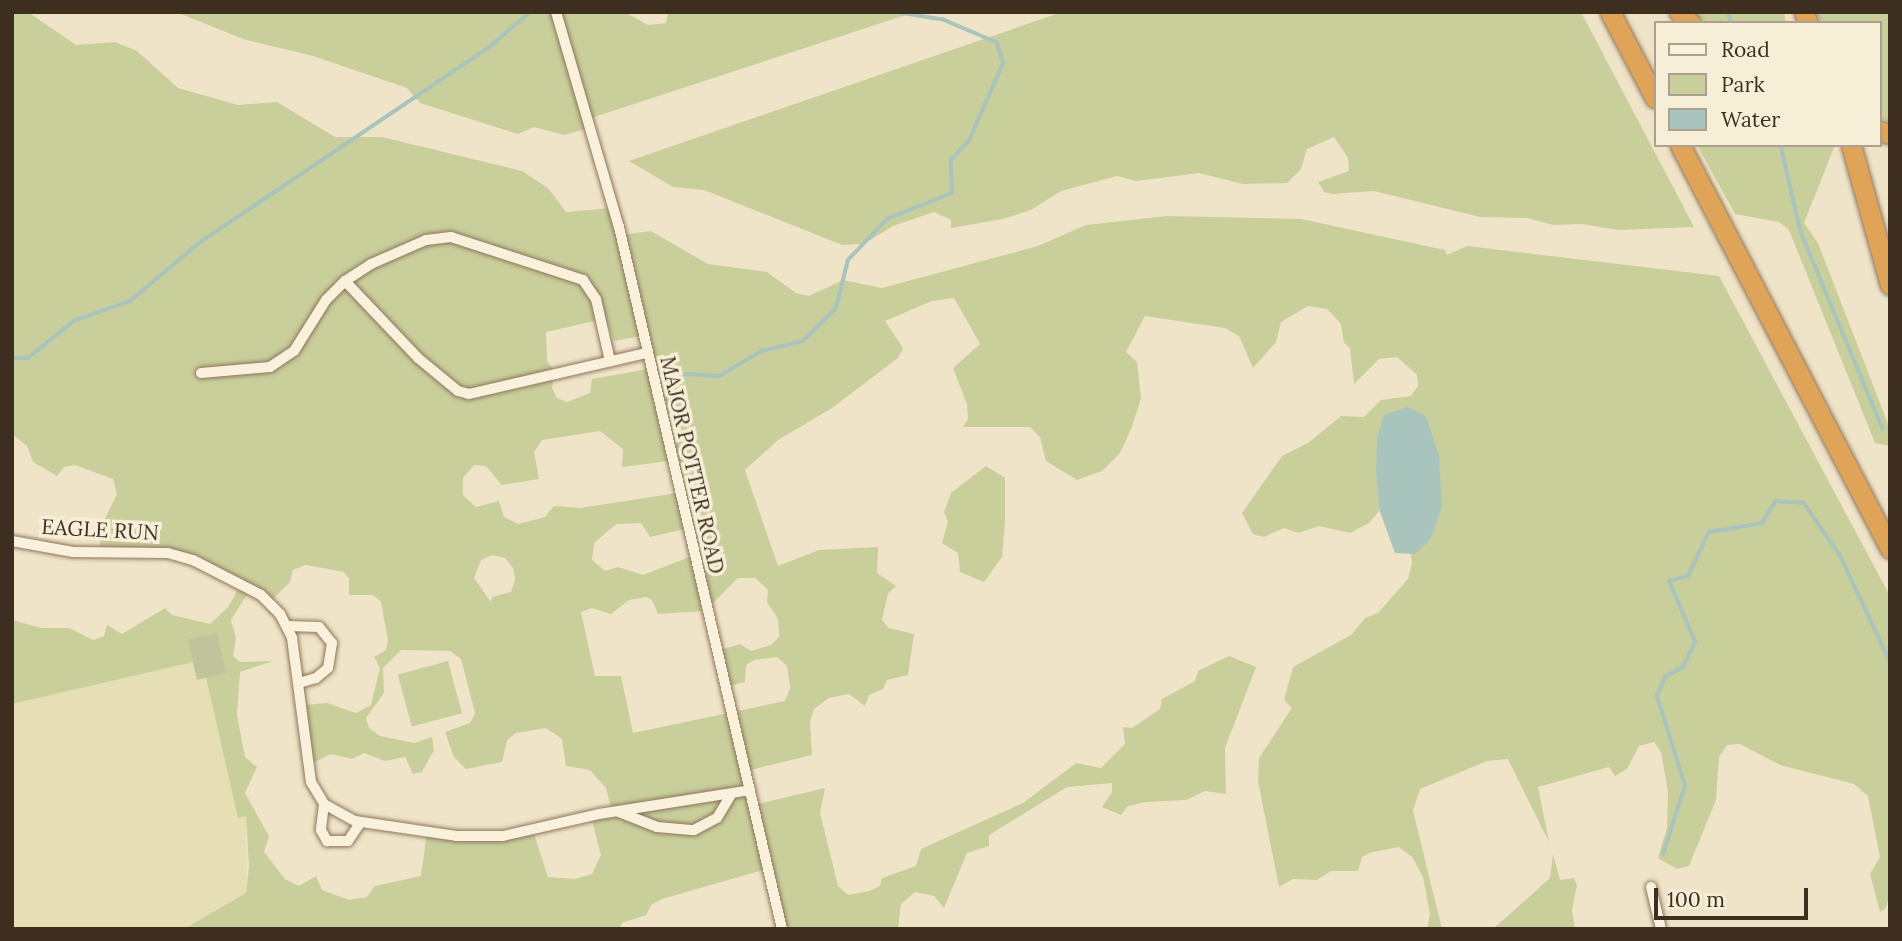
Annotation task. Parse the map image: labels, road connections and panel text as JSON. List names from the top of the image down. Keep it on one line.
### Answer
{"streets":{"street":["MAJOR POTTER ROAD","EAGLE RUN"]},"legend":["Road","Park","Water"],"scale_bar":"100 m"}
